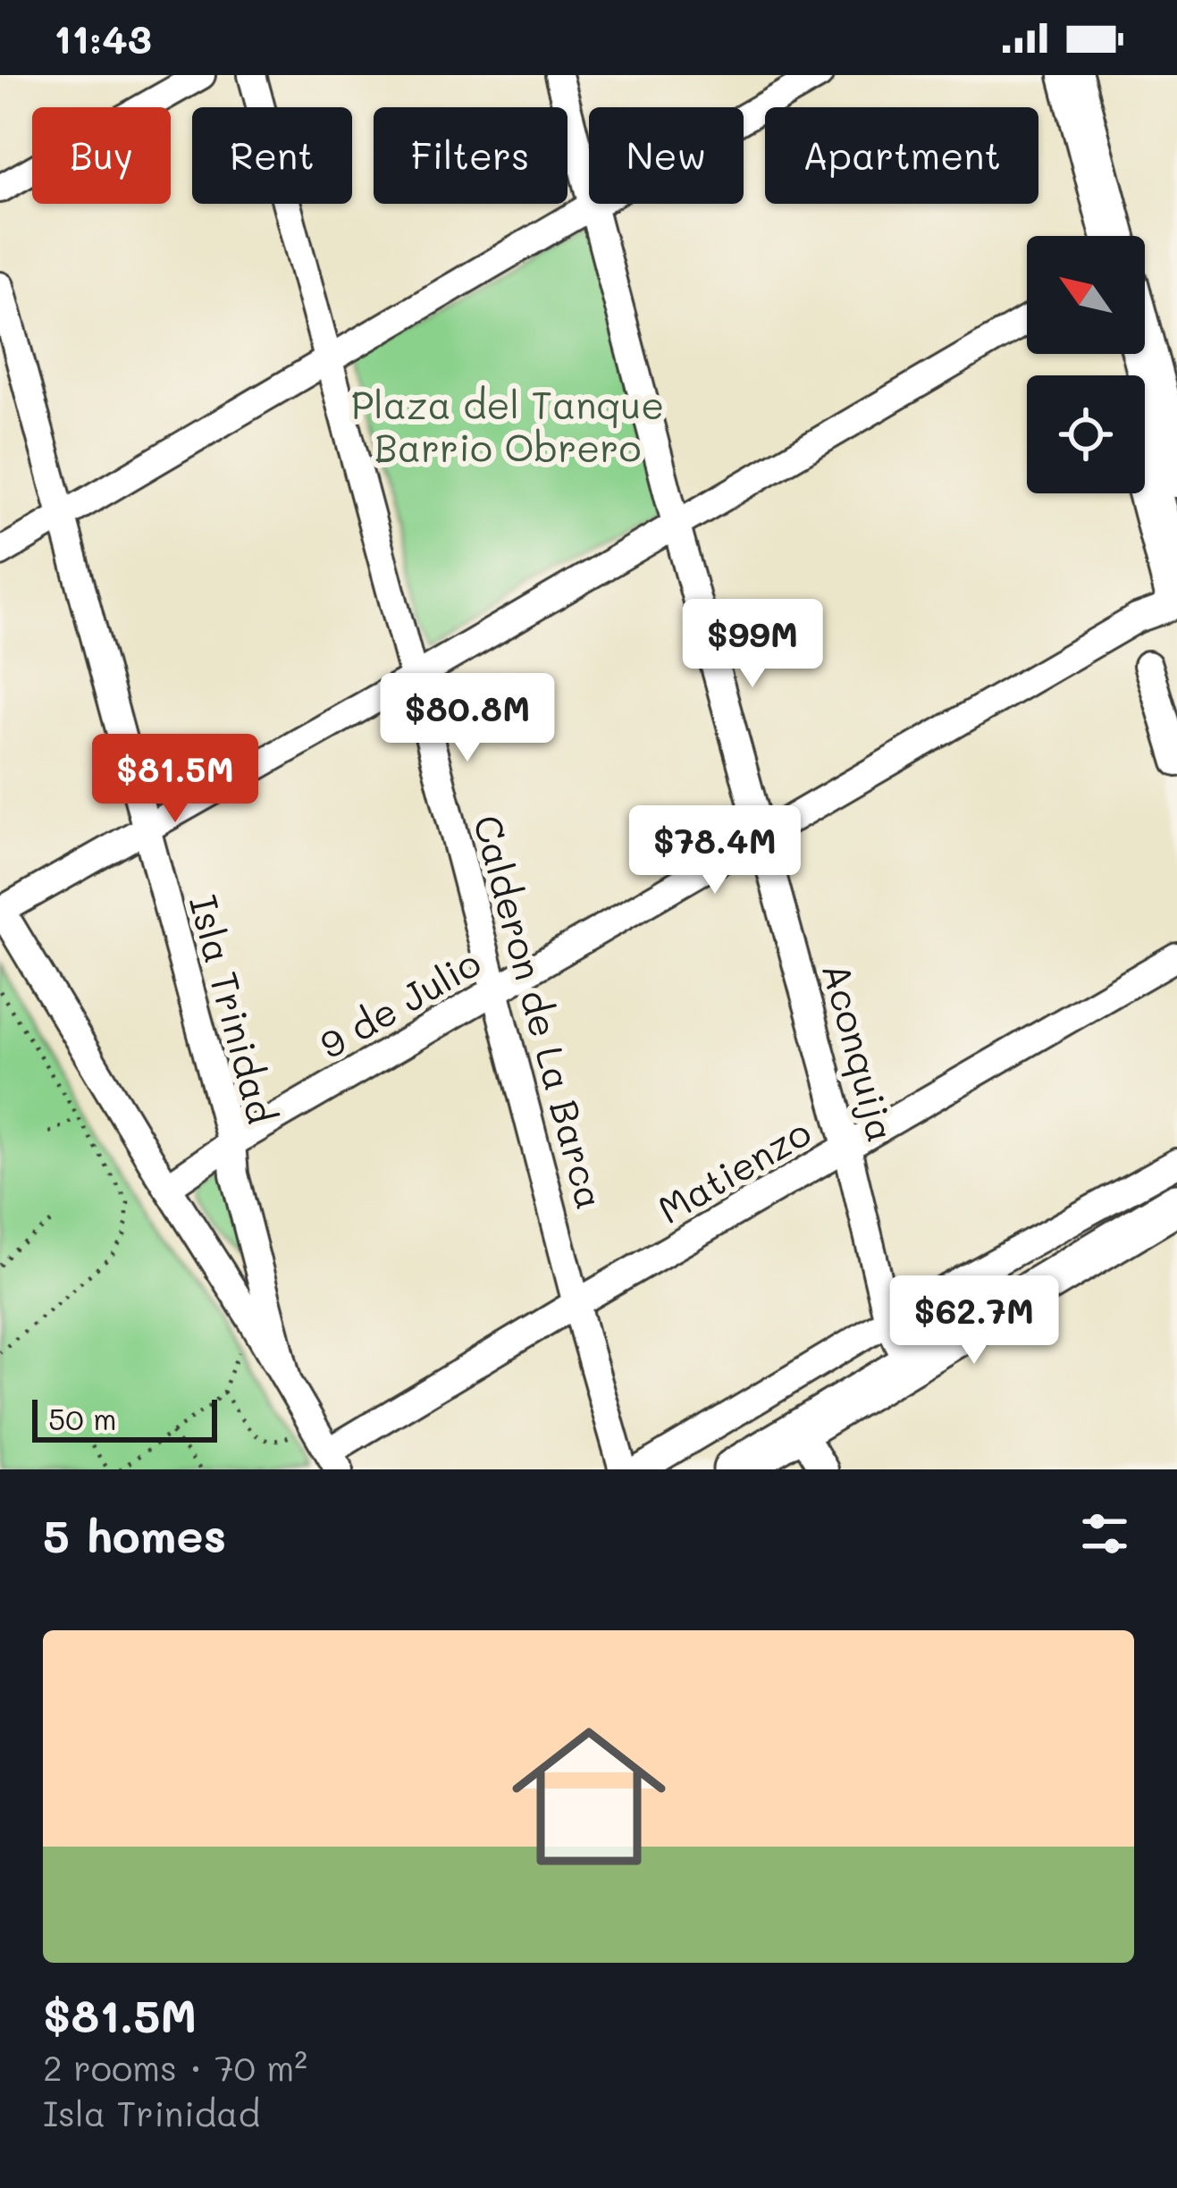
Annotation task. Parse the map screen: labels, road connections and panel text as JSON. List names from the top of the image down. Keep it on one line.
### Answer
{"streets":{"street":["9 de Julio","Isla Trinidad","Calderon de La Barca","Aconquija","Matienzo"]},"crossings":[["9 de Julio","Isla Trinidad"],["9 de Julio","Calderon de La Barca"],["9 de Julio","Aconquija"],["Calderon de La Barca","Matienzo"],["Aconquija","Matienzo"]],"parks":["Plaza del Tanque Barrio Obrero"],"scale_bar":"50 m","north":"top left","page":{"status":"11:43","chip":["Buy","Rent","Filters","New","Apartment"],"price":["$99M","$80.8M","$81.5M","$78.4M","$62.7M"],"scale":"50 m","heading":"5 homes","list":[{"name":"$81.5M","note":"2 rooms · 70 m² · Isla Trinidad"}]}}
